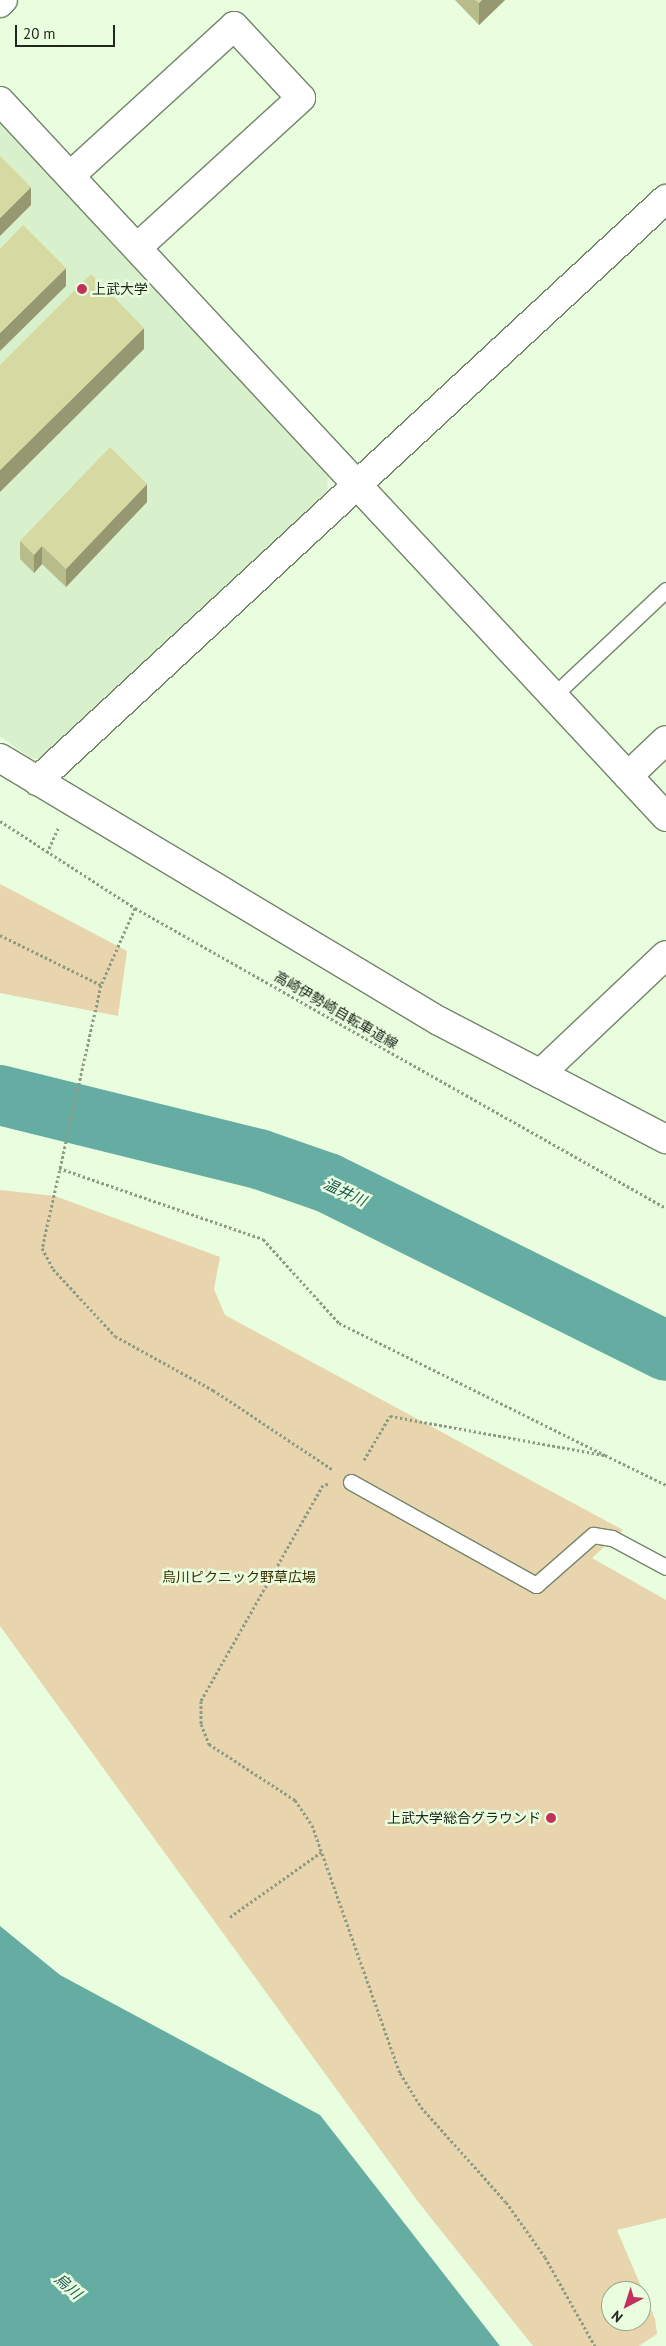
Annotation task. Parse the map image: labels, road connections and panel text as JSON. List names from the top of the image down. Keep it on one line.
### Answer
{"streets":{"path":["高崎伊勢崎自転車道線"]},"water":["温井川","烏川"],"parks":["烏川ピクニック野草広場"],"places":["上武大学","上武大学総合グラウンド"],"scale_bar":"20 m","north":"bottom left"}
